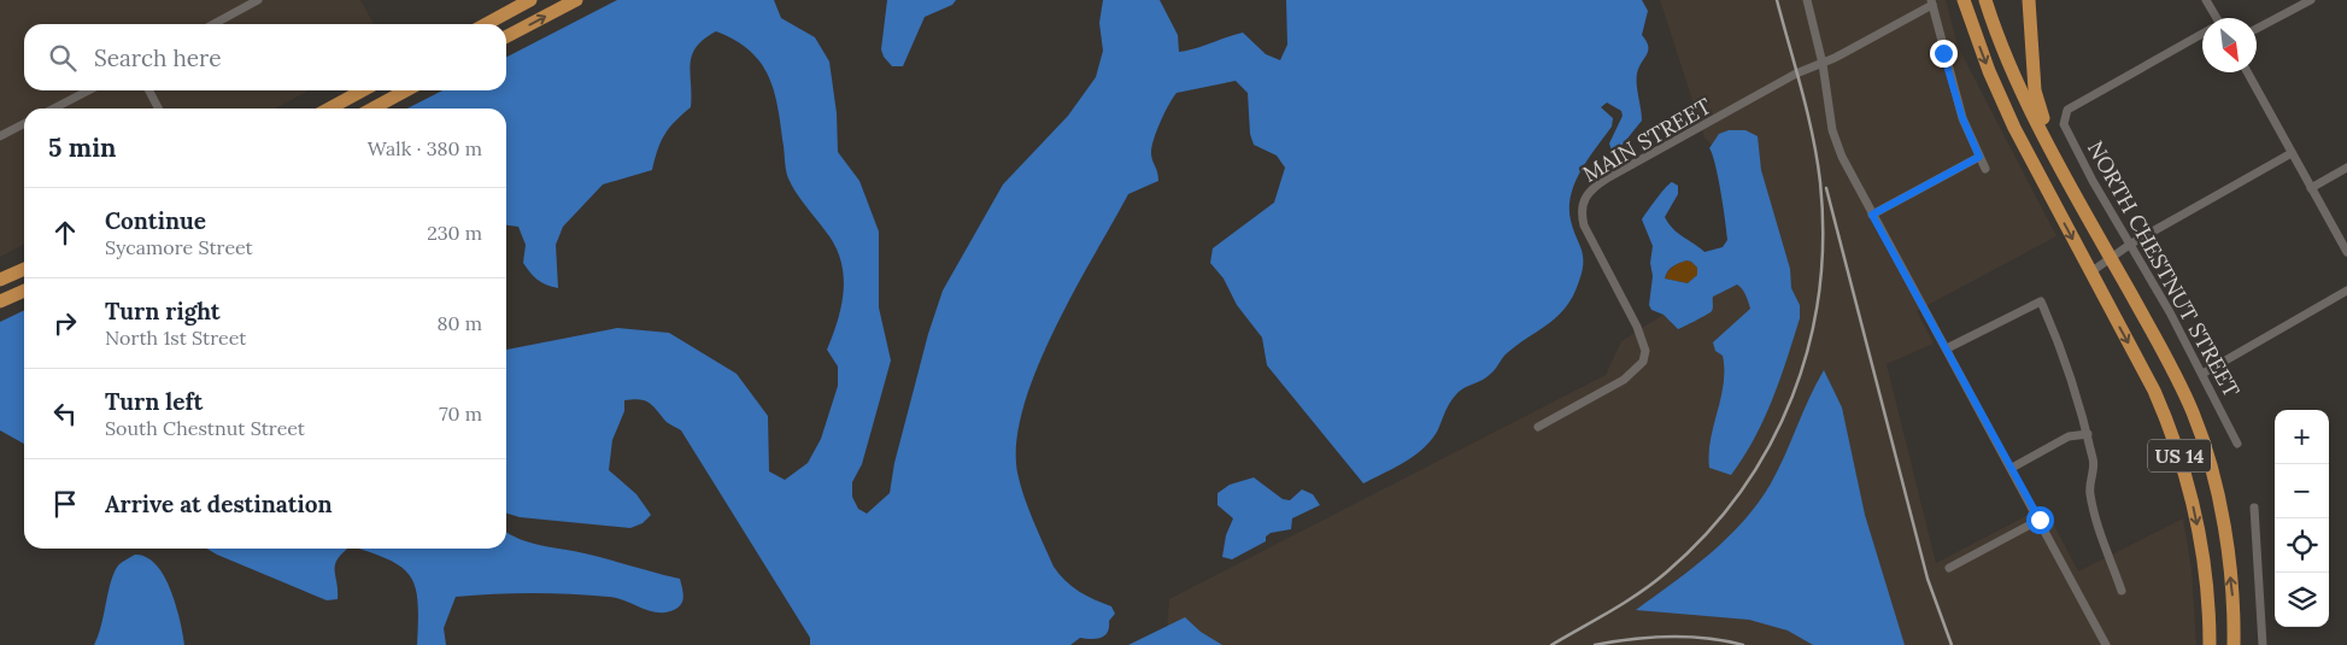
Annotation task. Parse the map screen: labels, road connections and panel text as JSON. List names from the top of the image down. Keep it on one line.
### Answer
{"streets":{"main road":["US 14"],"street":["MAIN STREET","NORTH CHESTNUT STREET"]},"north":"bottom right","page":{"search":"Search here","heading":["5 min","Walk · 380 m"],"list":[["Continue","Sycamore Street","230 m"],["Turn right","North 1st Street","80 m"],["Turn left","South Chestnut Street","70 m"],"Arrive at destination"],"map_buttons":["+","−"]}}
